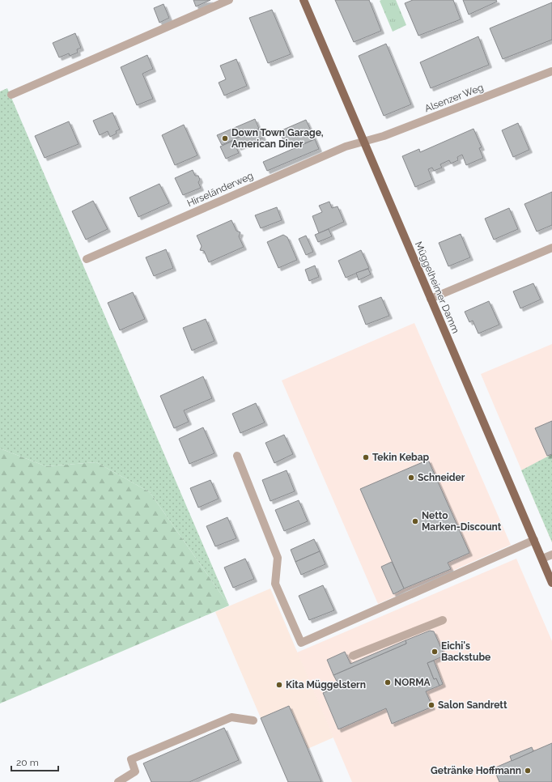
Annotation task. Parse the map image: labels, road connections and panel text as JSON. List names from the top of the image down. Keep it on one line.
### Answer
{"streets":{"main road":["Müggelheimer Damm"],"street":["Alsenzer Weg","Hirseländerweg"]},"crossings":[["Alsenzer Weg","Hirseländerweg"],["Alsenzer Weg","Müggelheimer Damm"],["Hirseländerweg","Müggelheimer Damm"]],"places":["Down Town Garage, American Diner","Tekin Kebap","Schneider","Netto Marken-Discount","Eichi's Backstube","NORMA","Kita Müggelstern","Salon Sandrett","Getränke Hoffmann"],"scale_bar":"20 m"}
